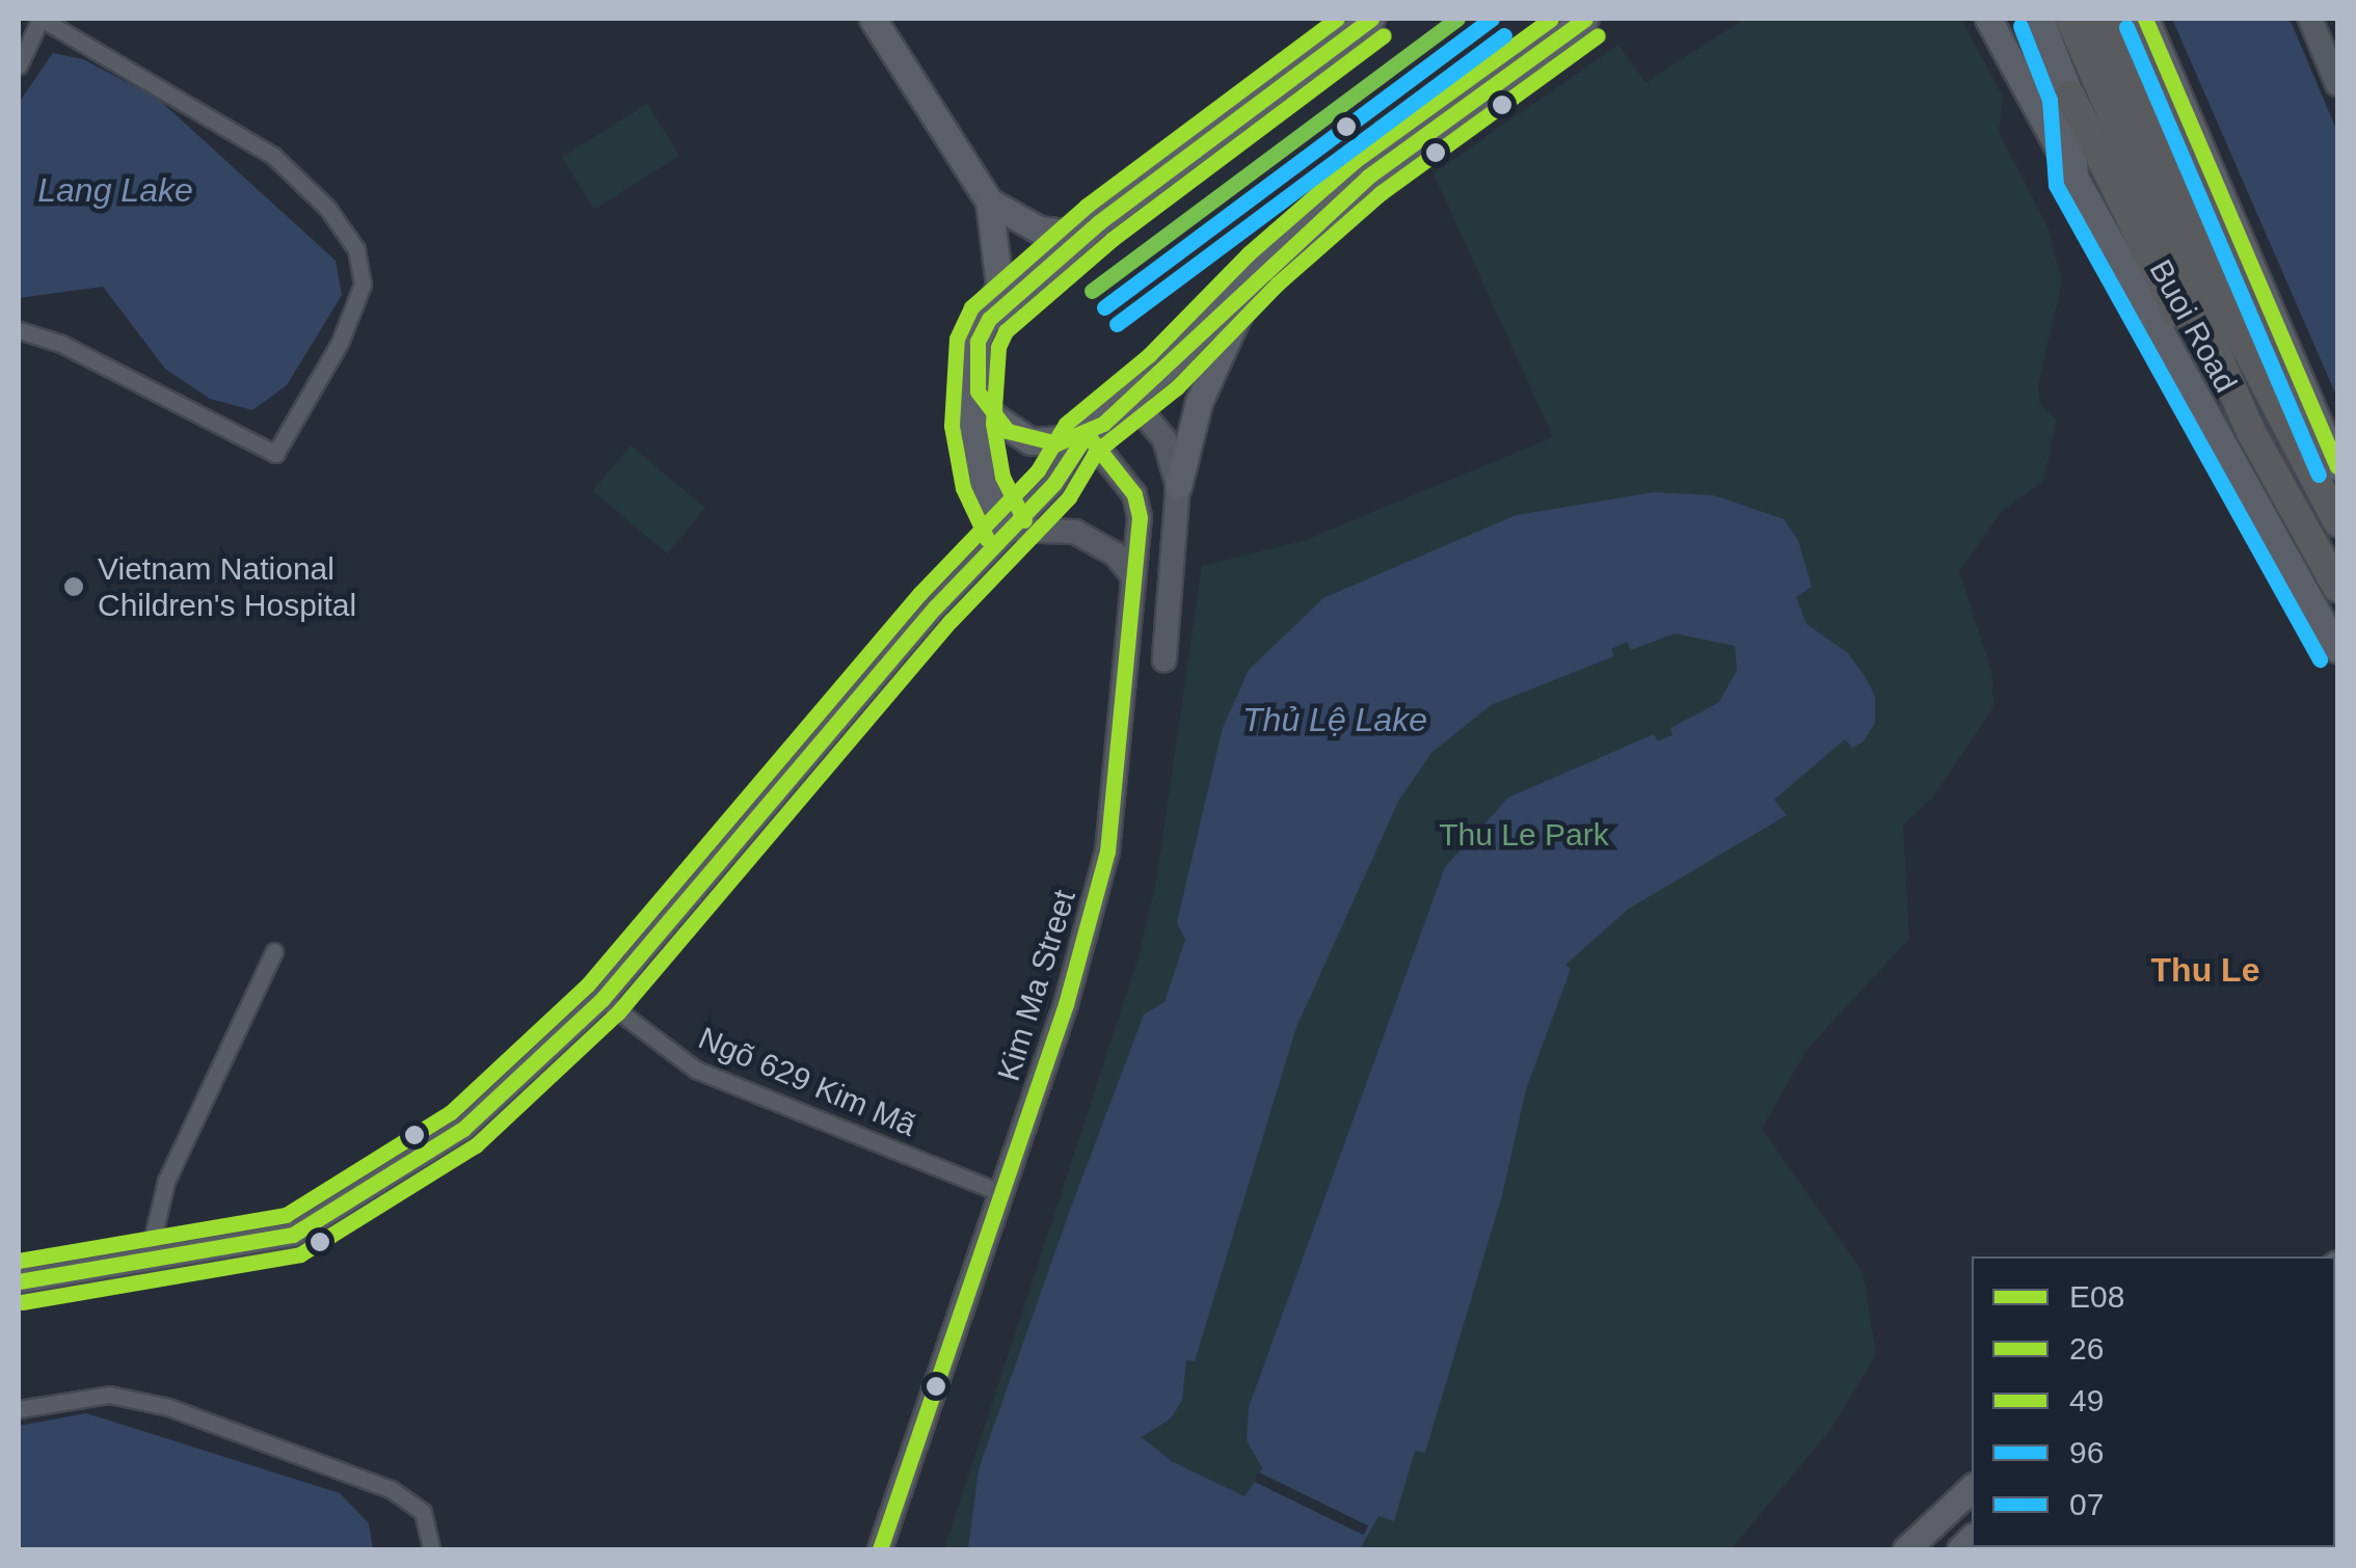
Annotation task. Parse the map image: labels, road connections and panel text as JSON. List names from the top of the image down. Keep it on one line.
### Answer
{"streets":{"main road":["Buoi Road","Kim Ma Street"],"street":["Ngõ 629 Kim Mã"]},"crossings":[["Kim Ma Street","Ngõ 629 Kim Mã"]],"districts":["Thu Le"],"water":["Lang Lake","Thủ Lệ Lake"],"parks":["Thu Le Park"],"places":["Vietnam National Children's Hospital"],"lines":["transit line E08","transit line 49","transit line 07","transit line 96","transit line 26"],"legend":["E08","26","49","96","07"]}
